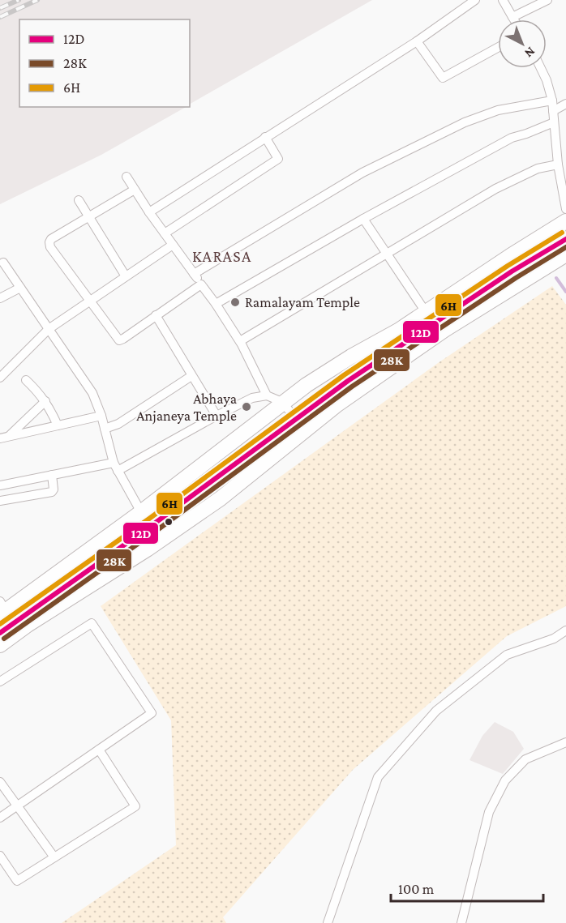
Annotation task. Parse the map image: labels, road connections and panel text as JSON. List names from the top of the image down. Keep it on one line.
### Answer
{"districts":["KARASA"],"places":["Ramalayam Temple","Abhaya Anjaneya Temple"],"lines":["transit line 6H","transit line 12D","transit line 28K"],"legend":["12D","28K","6H"],"scale_bar":"100 m","north":"bottom right"}
